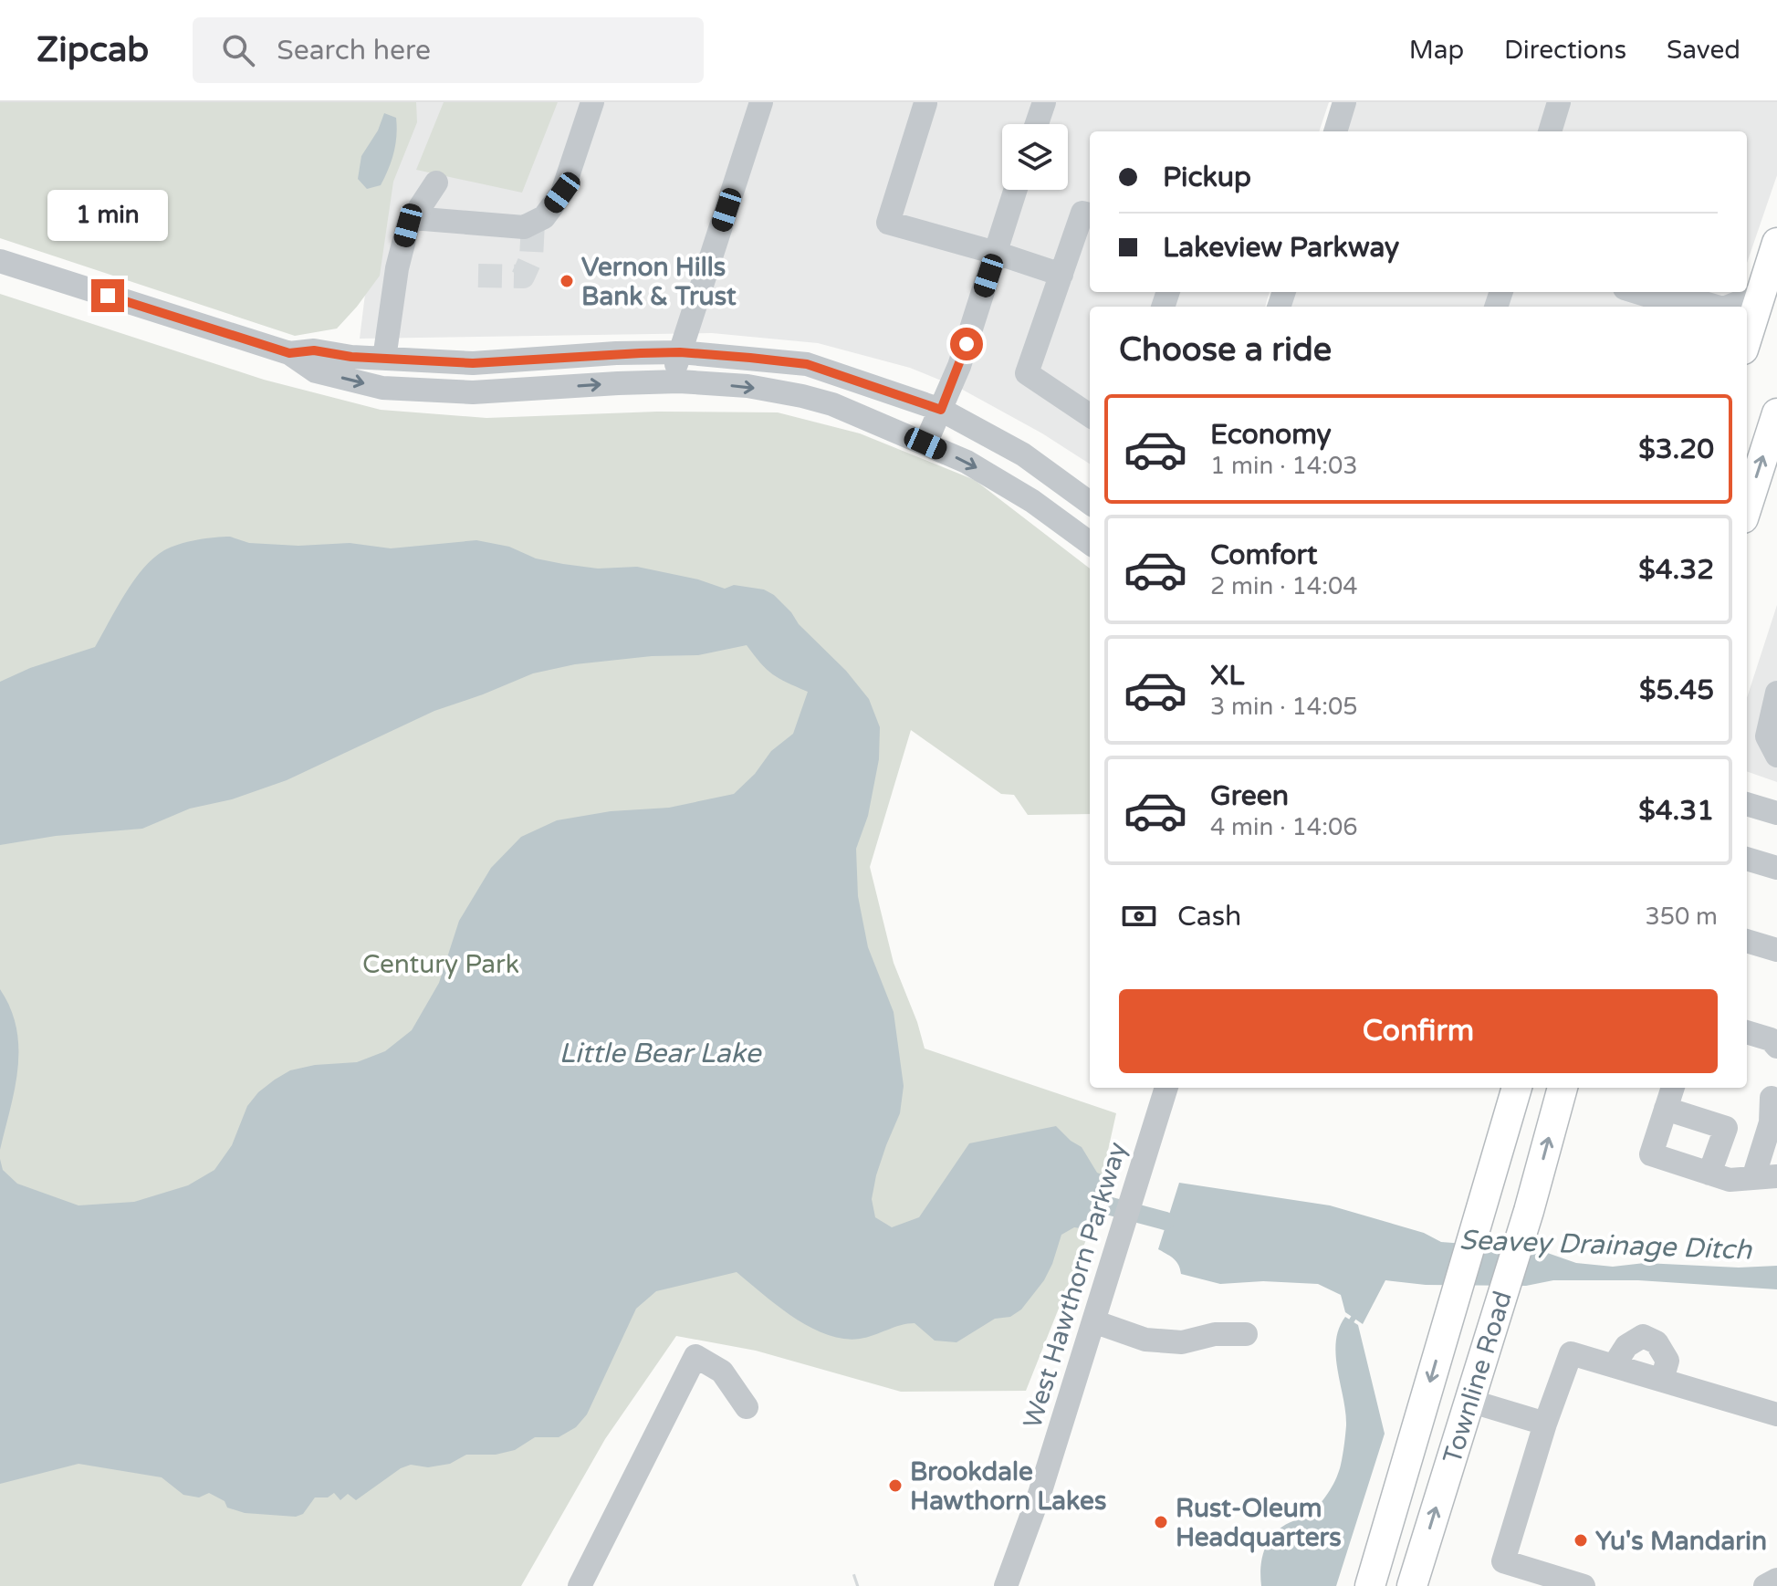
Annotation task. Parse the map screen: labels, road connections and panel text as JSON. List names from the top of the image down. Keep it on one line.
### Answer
{"streets":{"main road":["Townline Road"],"street":["West Hawthorn Parkway"]},"water":["Little Bear Lake","Seavey Drainage Ditch"],"parks":["Century Park"],"places":["Vernon Hills Bank & Trust","Brookdale Hawthorn Lakes","Rust-Oleum Headquarters","Yu's Mandarin"],"page":{"header":"Zipcab","search":"Search here","nav":["Map","Directions","Saved"],"banner":["Pickup","Lakeview Parkway"],"bubble":"1 min","heading":"Choose a ride","list":[{"name":"Economy","note":"1 min · 14:03","value":"$3.20"},{"name":"Comfort","note":"2 min · 14:04","value":"$4.32"},{"name":"XL","note":"3 min · 14:05","value":"$5.45"},{"name":"Green","note":"4 min · 14:06","value":"$4.31"}],"pay":["Cash","350 m"],"buttons":"Confirm"}}
